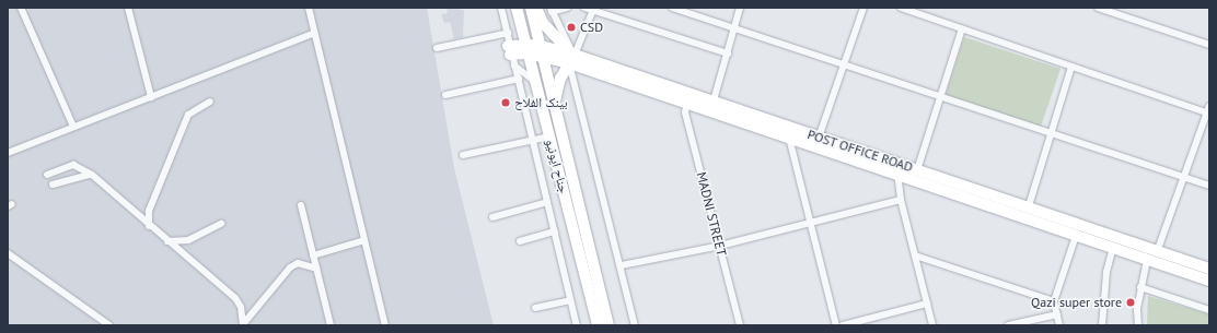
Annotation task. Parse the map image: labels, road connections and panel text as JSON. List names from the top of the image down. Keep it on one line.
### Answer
{"streets":{"main road":["POST OFFICE ROAD","جناح ایونیو"],"street":["MADNI STREET"]},"crossings":[["POST OFFICE ROAD","جناح ایونیو"],["POST OFFICE ROAD","MADNI STREET"]],"places":["CSD","بینک الفلاح","Qazi super store"]}
